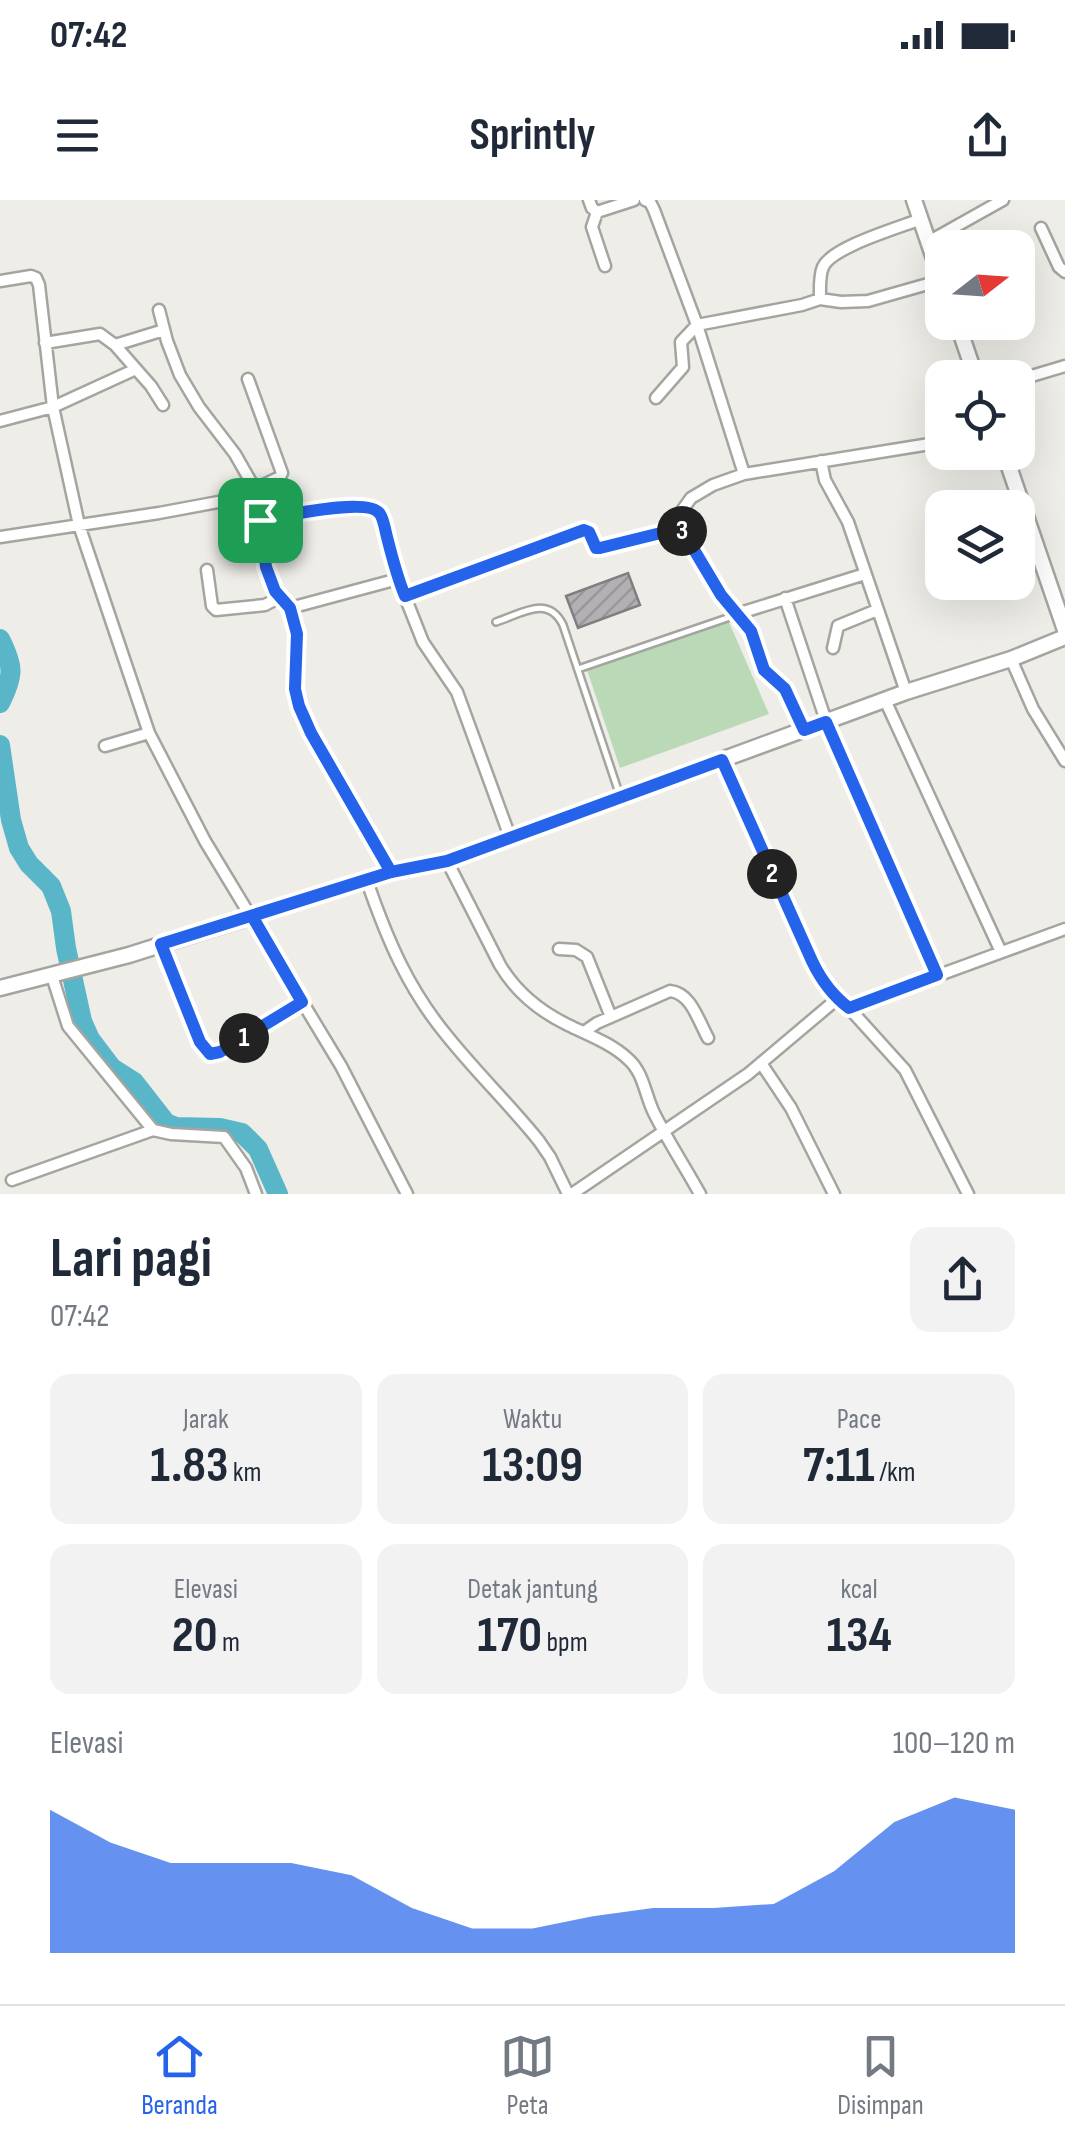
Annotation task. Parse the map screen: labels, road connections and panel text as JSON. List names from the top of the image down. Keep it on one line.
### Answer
{"north":"right","page":{"status":"07:42","header":"Sprintly","pins":["3","2","1"],"heading":["Lari pagi","07:42"],"stats":[["Jarak","1.83 km"],["Waktu","13:09"],["Pace","7:11 /km"],["Elevasi","20 m"],["Detak jantung","170 bpm"],["kcal","134"]],"chart":["Elevasi","100–120 m"],"tabs":["Beranda","Peta","Disimpan"]}}
